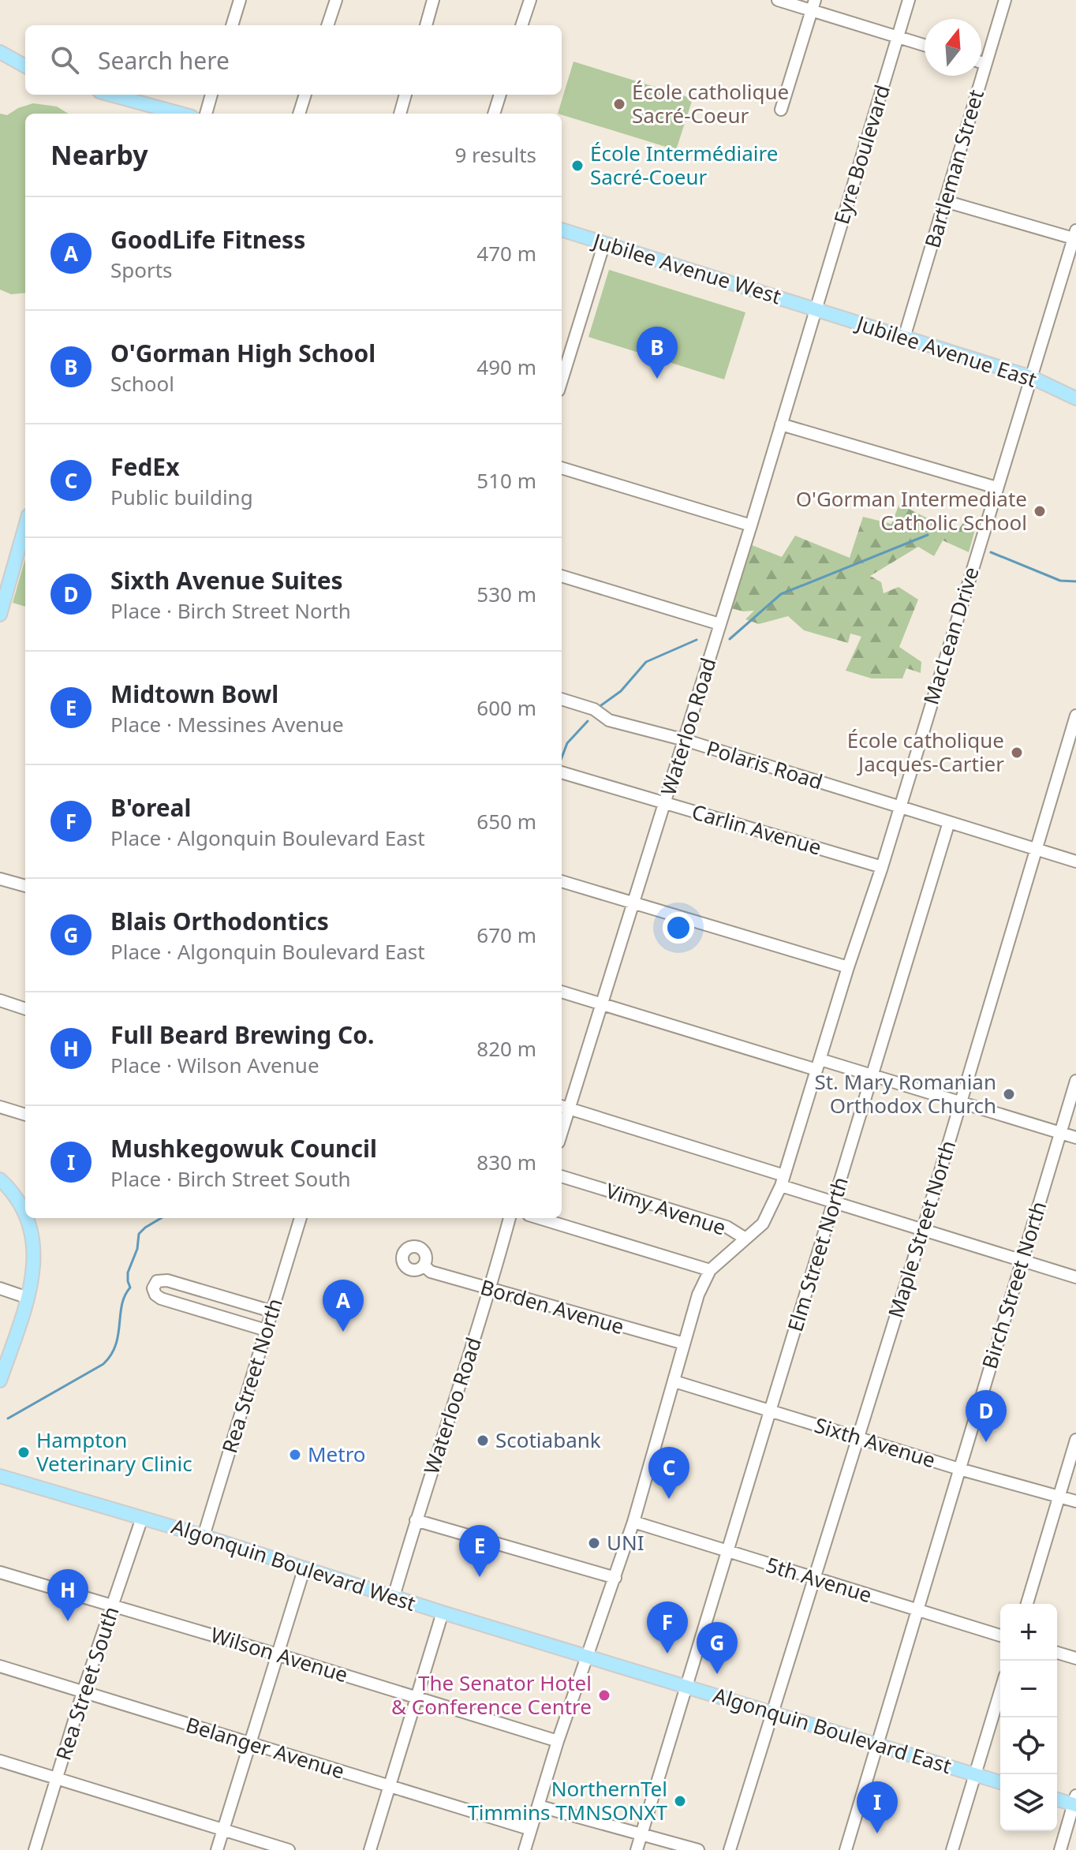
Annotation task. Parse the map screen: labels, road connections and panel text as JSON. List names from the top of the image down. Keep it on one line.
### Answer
{"streets":{"main road":["Jubilee Avenue West","Jubilee Avenue East","Algonquin Boulevard West","Algonquin Boulevard East"],"street":["Eyre Boulevard","Bartleman Street","MacLean Drive","Waterloo Road","Polaris Road","Carlin Avenue","Vimy Avenue","Maple Street North","Elm Street North","Birch Street North","Borden Avenue","Rea Street North","Sixth Avenue","5th Avenue","Wilson Avenue","Rea Street South","Belanger Avenue"]},"crossings":[["Eyre Boulevard","Jubilee Avenue West"],["Eyre Boulevard","Jubilee Avenue East"],["Eyre Boulevard","Waterloo Road"],["Bartleman Street","Jubilee Avenue East"],["Jubilee Avenue West","Jubilee Avenue East"],["Jubilee Avenue West","Waterloo Road"],["Jubilee Avenue East","MacLean Drive"],["Jubilee Avenue East","Waterloo Road"],["MacLean Drive","Polaris Road"],["MacLean Drive","Carlin Avenue"],["MacLean Drive","Vimy Avenue"],["Waterloo Road","Polaris Road"],["Waterloo Road","Carlin Avenue"],["Waterloo Road","Borden Avenue"],["Waterloo Road","Algonquin Boulevard West"],["Polaris Road","Maple Street North"],["Polaris Road","Elm Street North"],["Maple Street North","Sixth Avenue"],["Maple Street North","5th Avenue"],["Maple Street North","Algonquin Boulevard East"],["Elm Street North","Sixth Avenue"],["Elm Street North","5th Avenue"],["Elm Street North","Algonquin Boulevard East"],["Birch Street North","Sixth Avenue"],["Birch Street North","5th Avenue"],["Birch Street North","Algonquin Boulevard East"],["Rea Street North","Algonquin Boulevard West"],["Algonquin Boulevard West","Rea Street South"],["Algonquin Boulevard West","Algonquin Boulevard East"],["Wilson Avenue","Rea Street South"],["Rea Street South","Belanger Avenue"]],"places":["École catholique Sacré-Coeur","École Intermédiaire Sacré-Coeur","O'Gorman Intermediate Catholic School","École catholique Jacques-Cartier","St. Mary Romanian Orthodox Church","Scotiabank","Hampton Veterinary Clinic","Metro","UNI","The Senator Hotel & Conference Centre","NorthernTel Timmins TMNSONXT"],"north":"top","page":{"search":"Search here","heading":["Nearby","9 results"],"list":[{"mark":"A","name":"GoodLife Fitness","note":"Sports","value":"470 m"},{"mark":"B","name":"O'Gorman High School","note":"School","value":"490 m"},{"mark":"C","name":"FedEx","note":"Public building","value":"510 m"},{"mark":"D","name":"Sixth Avenue Suites","note":"Place · Birch Street North","value":"530 m"},{"mark":"E","name":"Midtown Bowl","note":"Place · Messines Avenue","value":"600 m"},{"mark":"F","name":"B'oreal","note":"Place · Algonquin Boulevard East","value":"650 m"},{"mark":"G","name":"Blais Orthodontics","note":"Place · Algonquin Boulevard East","value":"670 m"},{"mark":"H","name":"Full Beard Brewing Co.","note":"Place · Wilson Avenue","value":"820 m"},{"mark":"I","name":"Mushkegowuk Council","note":"Place · Birch Street South","value":"830 m"}],"pins":["B","A","D","C","E","H","F","G","I"],"map_buttons":["+","−"]}}
